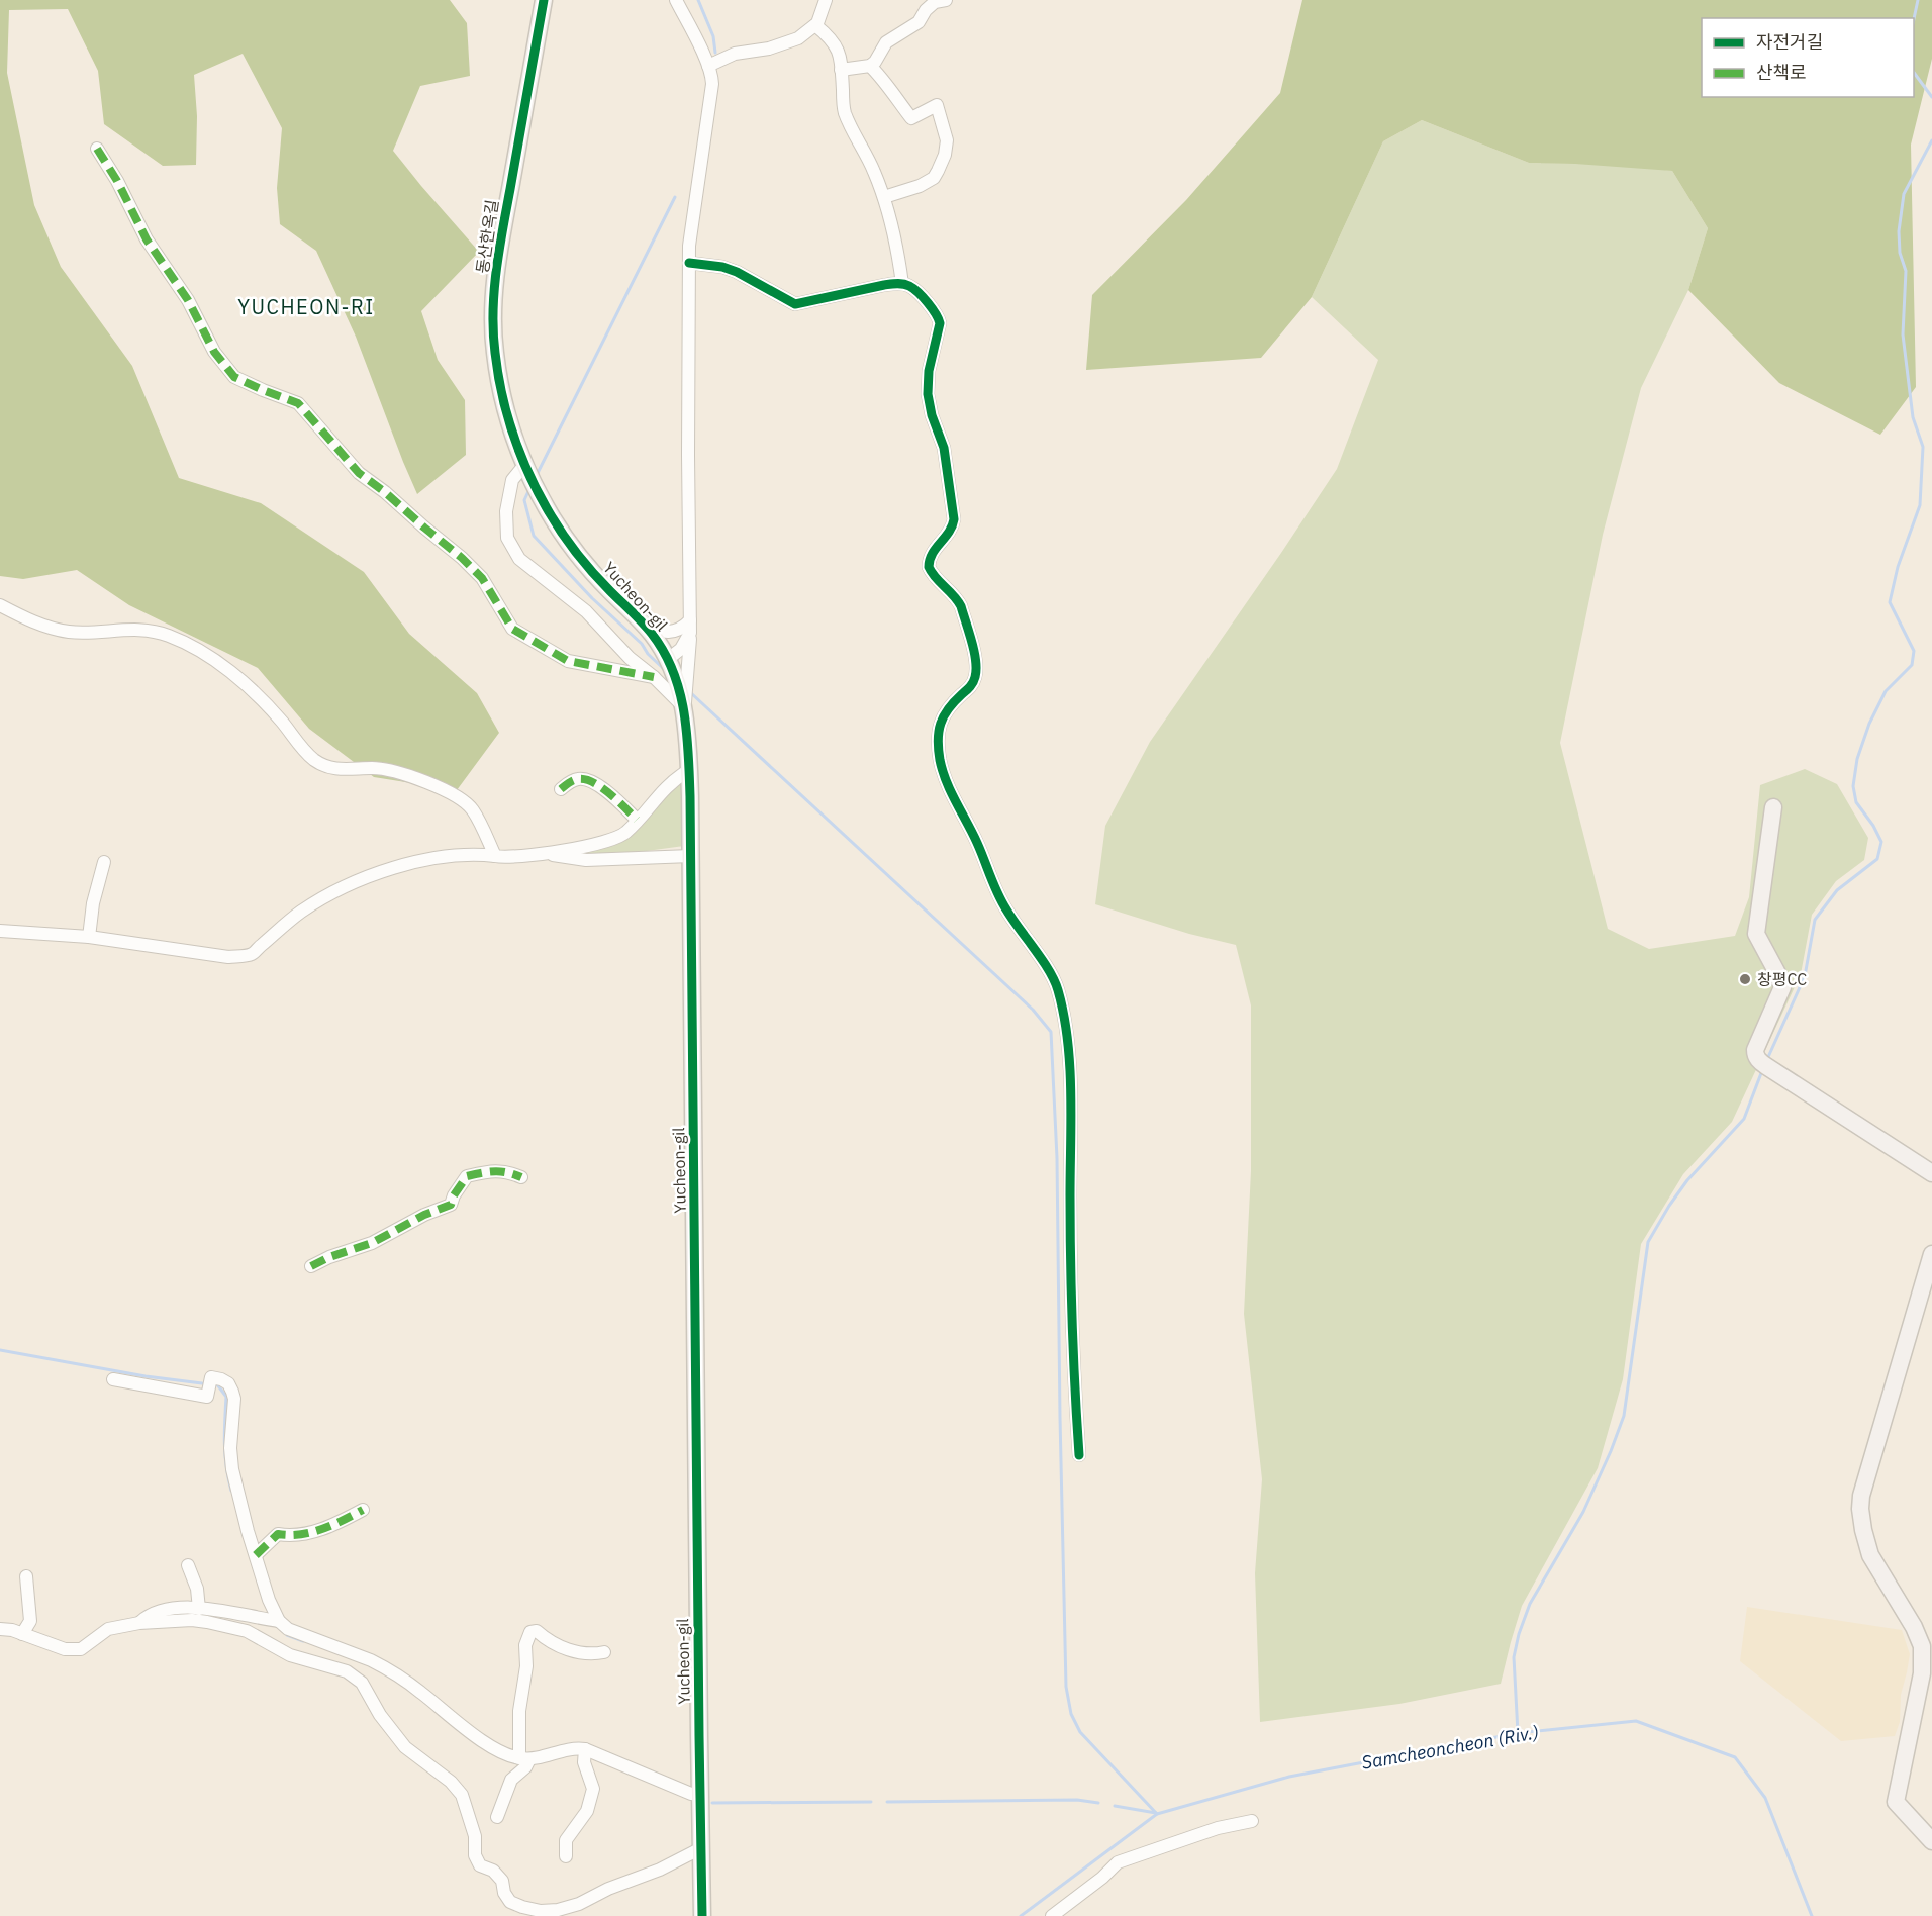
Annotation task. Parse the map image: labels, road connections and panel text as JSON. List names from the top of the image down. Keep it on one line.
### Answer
{"streets":{"street":["동산한옥길","Yucheon-gil"]},"crossings":[["동산한옥길","Yucheon-gil"]],"districts":["YUCHEON-RI"],"water":["Samcheoncheon (Riv.)"],"places":["창평CC"],"legend":["자전거길","산책로"]}
